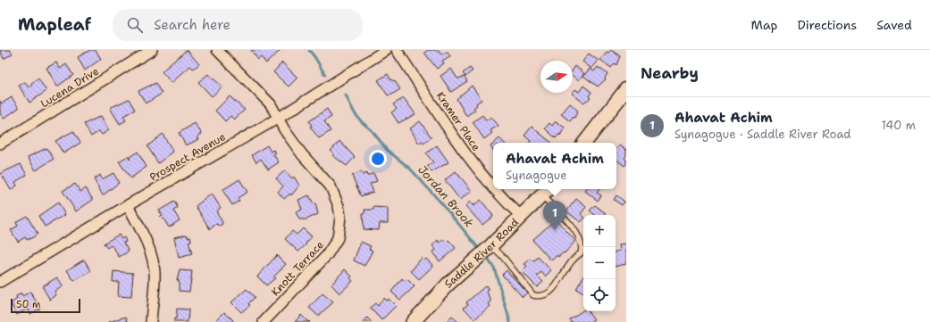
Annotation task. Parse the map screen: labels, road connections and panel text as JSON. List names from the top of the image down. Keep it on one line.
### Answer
{"streets":{"main road":["Saddle River Road"],"street":["Lucena Drive","Kramer Place","Prospect Avenue","Knott Terrace"]},"crossings":[["Kramer Place","Saddle River Road"],["Prospect Avenue","Knott Terrace"]],"water":["Jordan Brook"],"scale_bar":"50 m","north":"right","page":{"header":"Mapleaf","search":"Search here","nav":["Map","Directions","Saved"],"heading":"Nearby","list":[{"mark":"1","name":"Ahavat Achim","note":"Synagogue · Saddle River Road","value":"140 m"}],"popup":["Ahavat Achim","Synagogue"],"pins":"1","map_buttons":["+","−"],"scale":"50 m"}}
